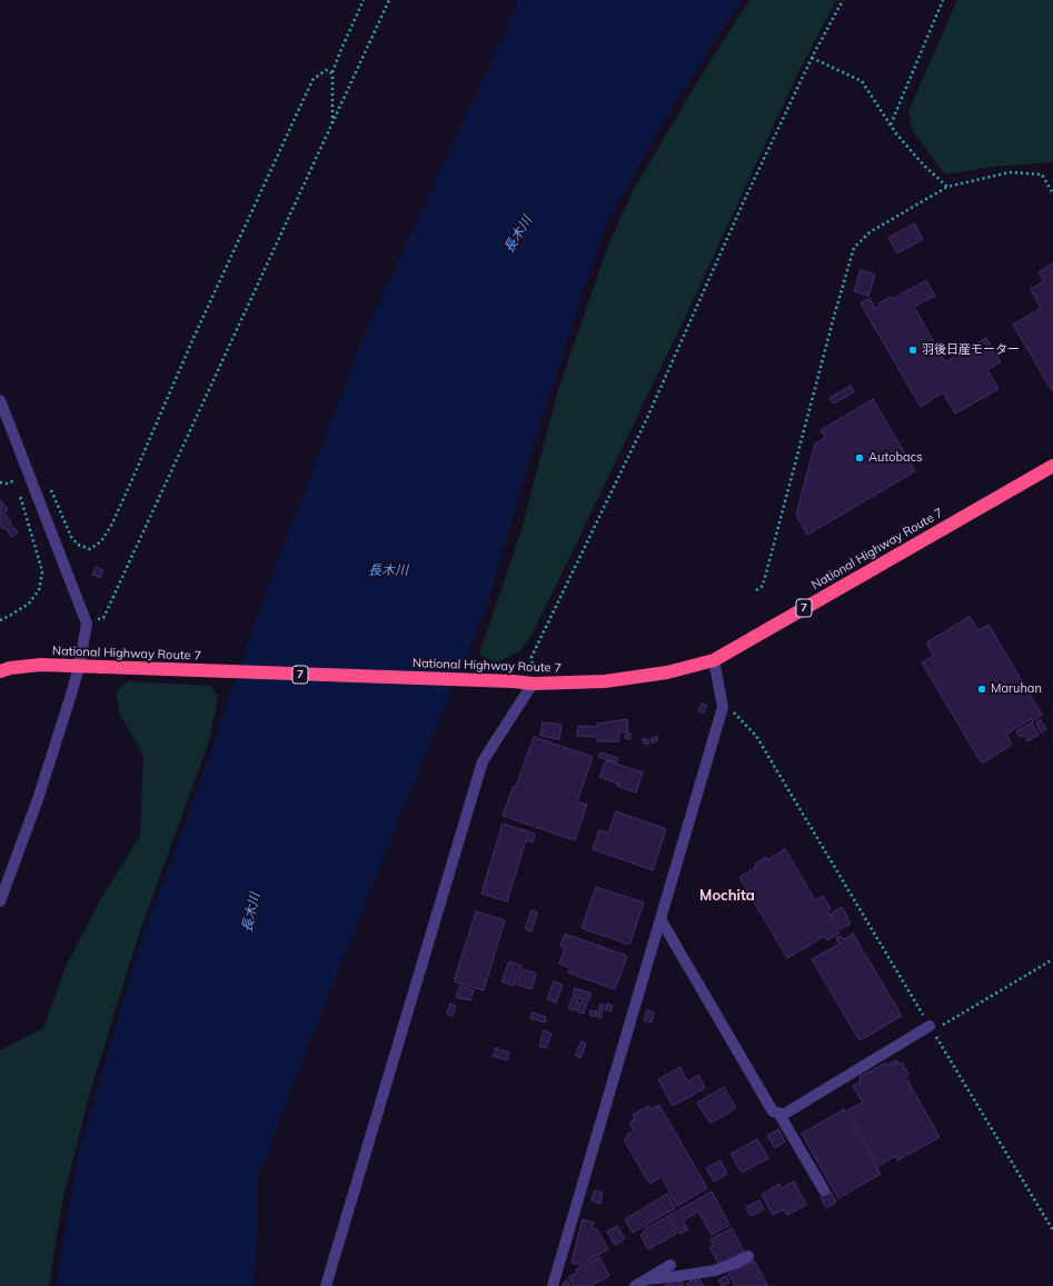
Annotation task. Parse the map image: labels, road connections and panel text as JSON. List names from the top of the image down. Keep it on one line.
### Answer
{"streets":{"highway":["National Highway Route 7","7"]},"districts":["Mochita"],"water":["長木川"],"places":["羽後日産モーター","Autobacs","Maruhan"]}
